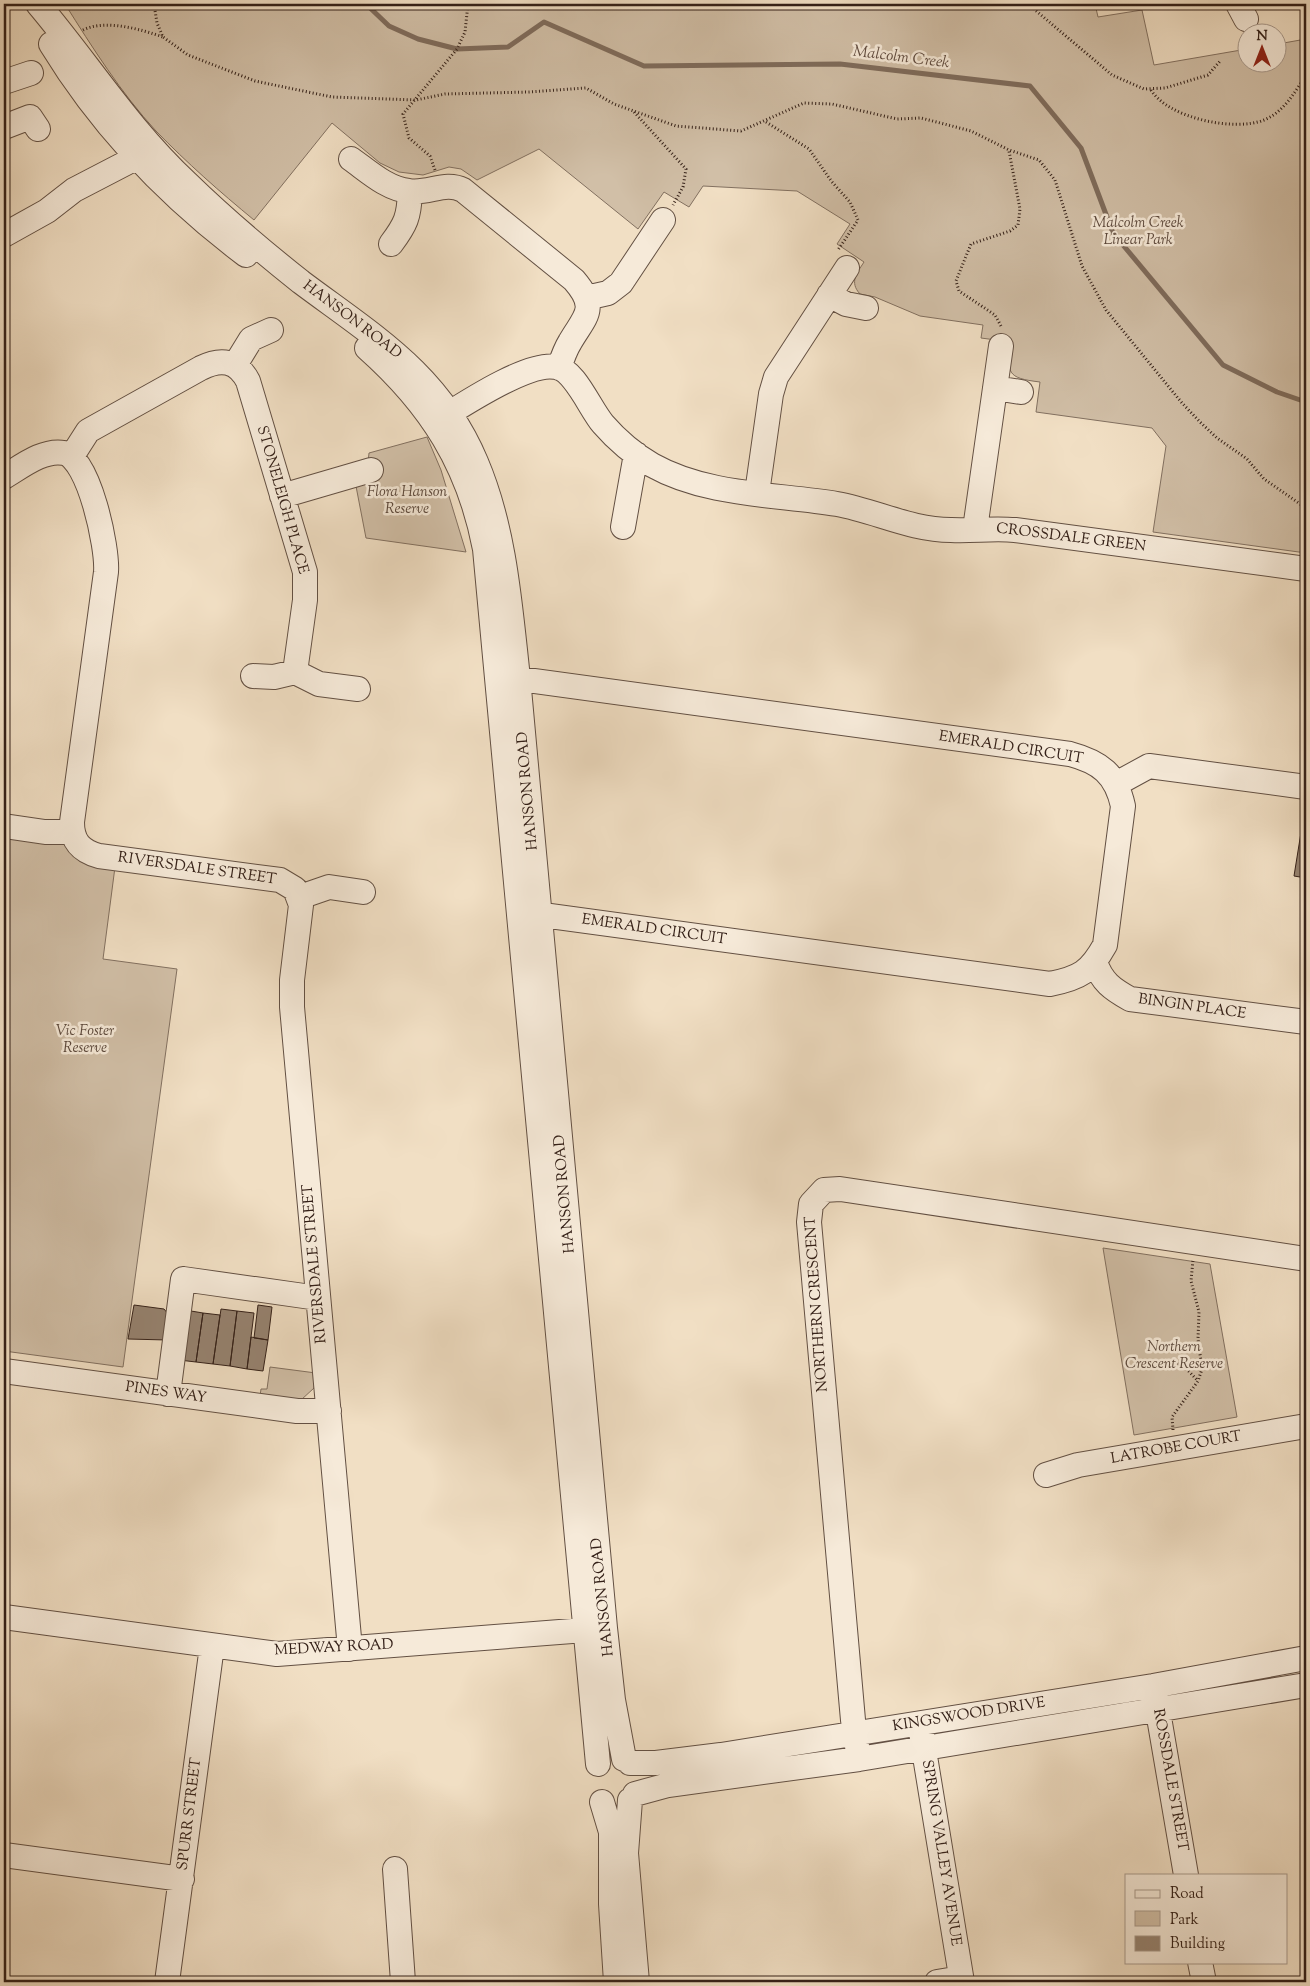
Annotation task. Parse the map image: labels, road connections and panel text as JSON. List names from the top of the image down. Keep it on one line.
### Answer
{"streets":{"street":["HANSON ROAD","STONELEIGH PLACE","CROSSDALE GREEN","EMERALD CIRCUIT","RIVERSDALE STREET","BINGIN PLACE","NORTHERN CRESCENT","PINES WAY","LATROBE COURT","MEDWAY ROAD","KINGSWOOD DRIVE","ROSSDALE STREET","SPURR STREET","SPRING VALLEY AVENUE"]},"crossings":[["HANSON ROAD","EMERALD CIRCUIT"],["HANSON ROAD","MEDWAY ROAD"],["HANSON ROAD","KINGSWOOD DRIVE"],["EMERALD CIRCUIT","BINGIN PLACE"],["RIVERSDALE STREET","PINES WAY"],["RIVERSDALE STREET","MEDWAY ROAD"],["NORTHERN CRESCENT","KINGSWOOD DRIVE"],["MEDWAY ROAD","SPURR STREET"],["KINGSWOOD DRIVE","ROSSDALE STREET"],["KINGSWOOD DRIVE","SPRING VALLEY AVENUE"]],"water":["Malcolm Creek"],"parks":["Malcolm Creek Linear Park","Flora Hanson Reserve","Vic Foster Reserve","Northern Crescent Reserve"],"legend":["Road","Park","Building"],"north":"top"}
